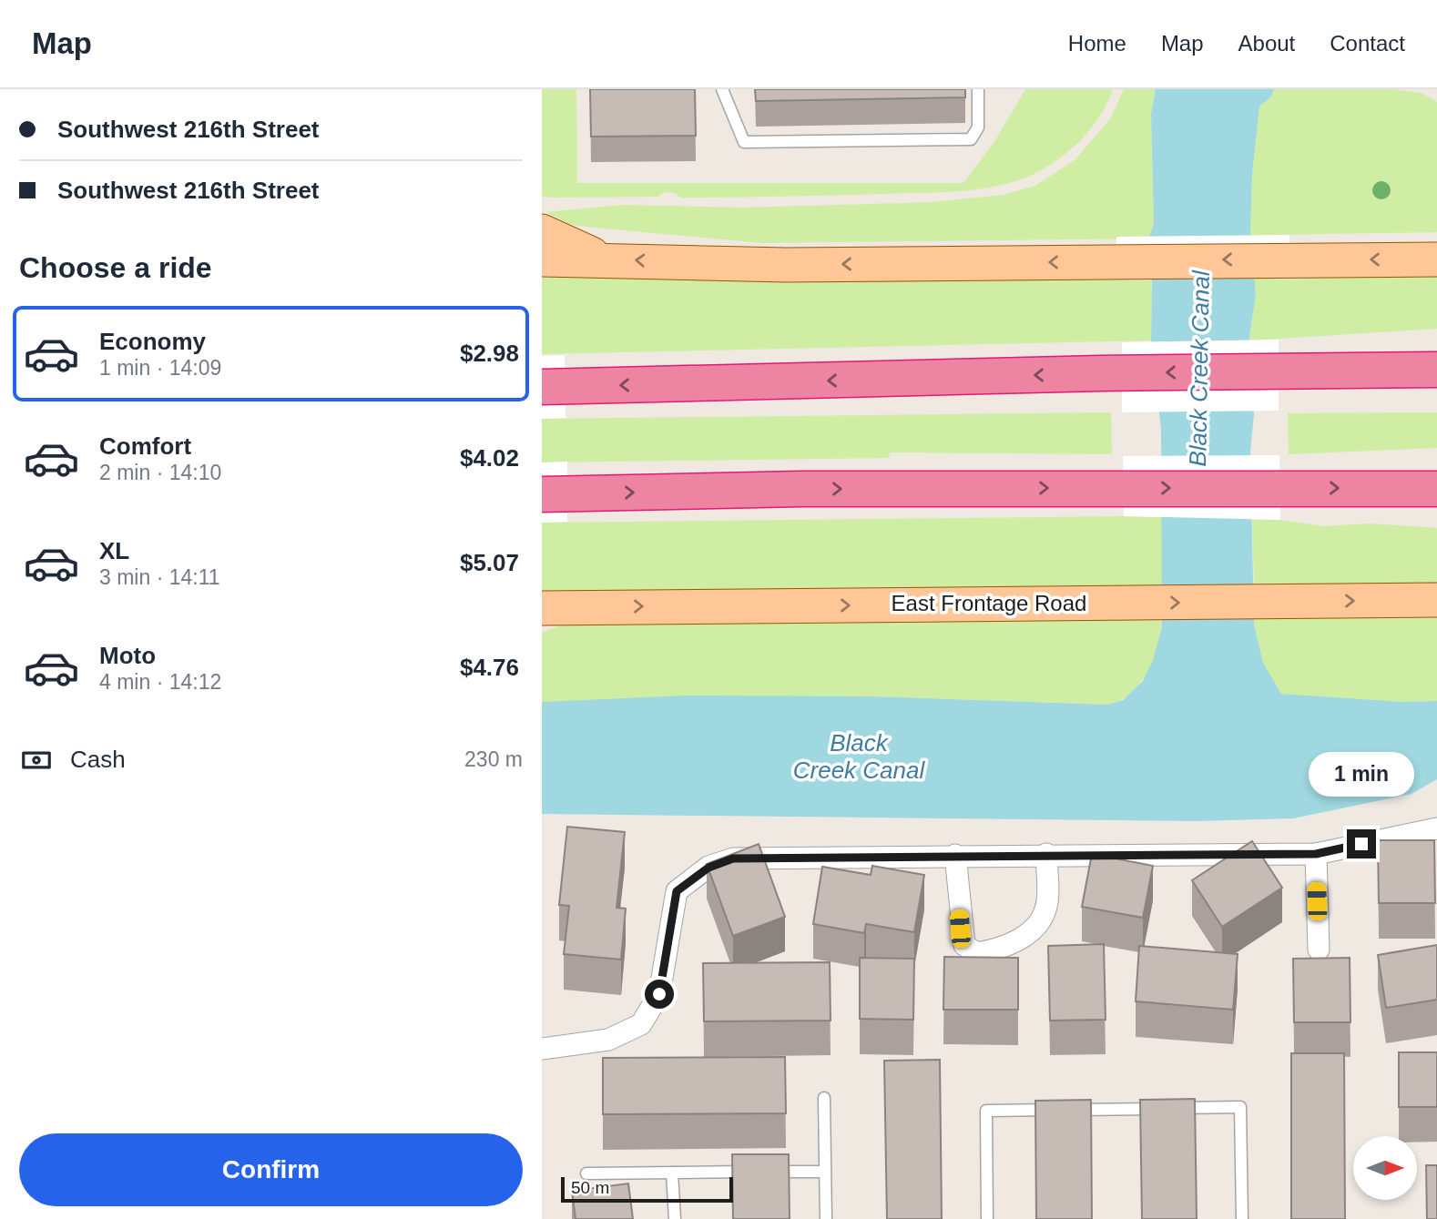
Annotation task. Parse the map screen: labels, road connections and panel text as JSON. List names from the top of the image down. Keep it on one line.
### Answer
{"streets":{"main road":["East Frontage Road"]},"one_way":["East Frontage Road"],"water":["Black Creek Canal"],"scale_bar":"50 m","north":"right","page":{"header":"Map","nav":["Home","Map","About","Contact"],"banner":["Southwest 216th Street","Southwest 216th Street"],"heading":"Choose a ride","list":[{"name":"Economy","note":"1 min · 14:09","value":"$2.98"},{"name":"Comfort","note":"2 min · 14:10","value":"$4.02"},{"name":"XL","note":"3 min · 14:11","value":"$5.07"},{"name":"Moto","note":"4 min · 14:12","value":"$4.76"}],"pay":["Cash","230 m"],"bubble":"1 min","buttons":"Confirm","scale":"50 m"}}
